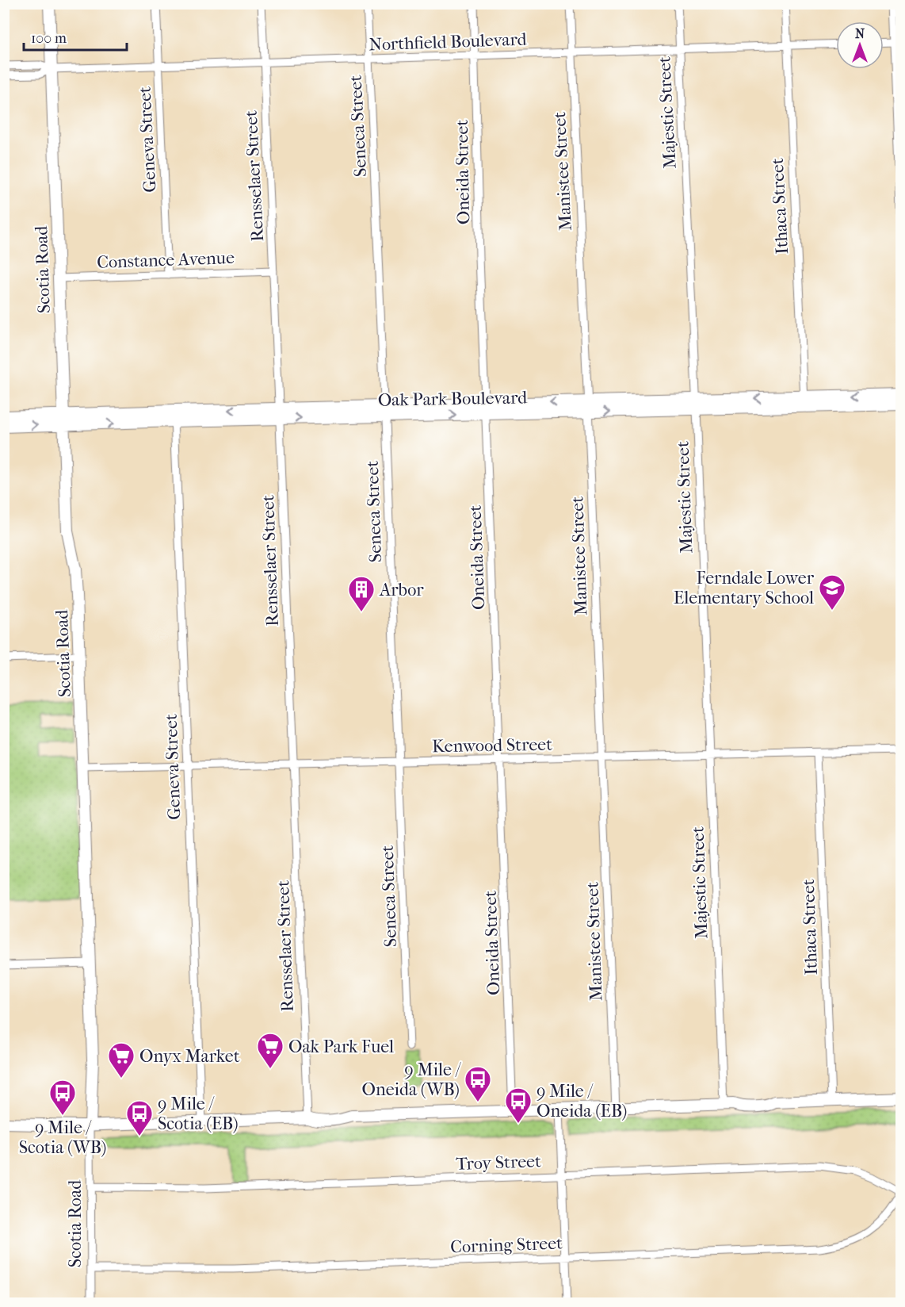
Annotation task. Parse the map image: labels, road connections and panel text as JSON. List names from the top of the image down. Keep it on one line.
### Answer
{"streets":{"street":["Northfield Boulevard","Majestic Street","Seneca Street","Geneva Street","Manistee Street","Oneida Street","Rensselaer Street","Ithaca Street","Constance Avenue","Scotia Road","Oak Park Boulevard","Kenwood Street","Troy Street","Corning Street"]},"crossings":[["Northfield Boulevard","Majestic Street"],["Northfield Boulevard","Seneca Street"],["Northfield Boulevard","Geneva Street"],["Northfield Boulevard","Manistee Street"],["Northfield Boulevard","Oneida Street"],["Northfield Boulevard","Rensselaer Street"],["Northfield Boulevard","Ithaca Street"],["Northfield Boulevard","Scotia Road"],["Majestic Street","Oak Park Boulevard"],["Majestic Street","Kenwood Street"],["Seneca Street","Oak Park Boulevard"],["Seneca Street","Kenwood Street"],["Geneva Street","Constance Avenue"],["Geneva Street","Oak Park Boulevard"],["Geneva Street","Kenwood Street"],["Manistee Street","Oak Park Boulevard"],["Manistee Street","Kenwood Street"],["Oneida Street","Oak Park Boulevard"],["Oneida Street","Kenwood Street"],["Rensselaer Street","Constance Avenue"],["Rensselaer Street","Oak Park Boulevard"],["Rensselaer Street","Kenwood Street"],["Ithaca Street","Oak Park Boulevard"],["Ithaca Street","Kenwood Street"],["Constance Avenue","Scotia Road"],["Scotia Road","Oak Park Boulevard"],["Scotia Road","Kenwood Street"],["Scotia Road","Troy Street"],["Scotia Road","Corning Street"],["Troy Street","Corning Street"]],"places":{"school or university":["Ferndale Lower Elementary School"],"building":["Arbor"],"supermarket":["Oak Park Fuel","Onyx Market"],"bus stop":["9 Mile / Oneida (WB)","9 Mile / Scotia (WB)","9 Mile / Oneida (EB)","9 Mile / Scotia (EB)"]},"scale_bar":"100 m","north":"top"}
